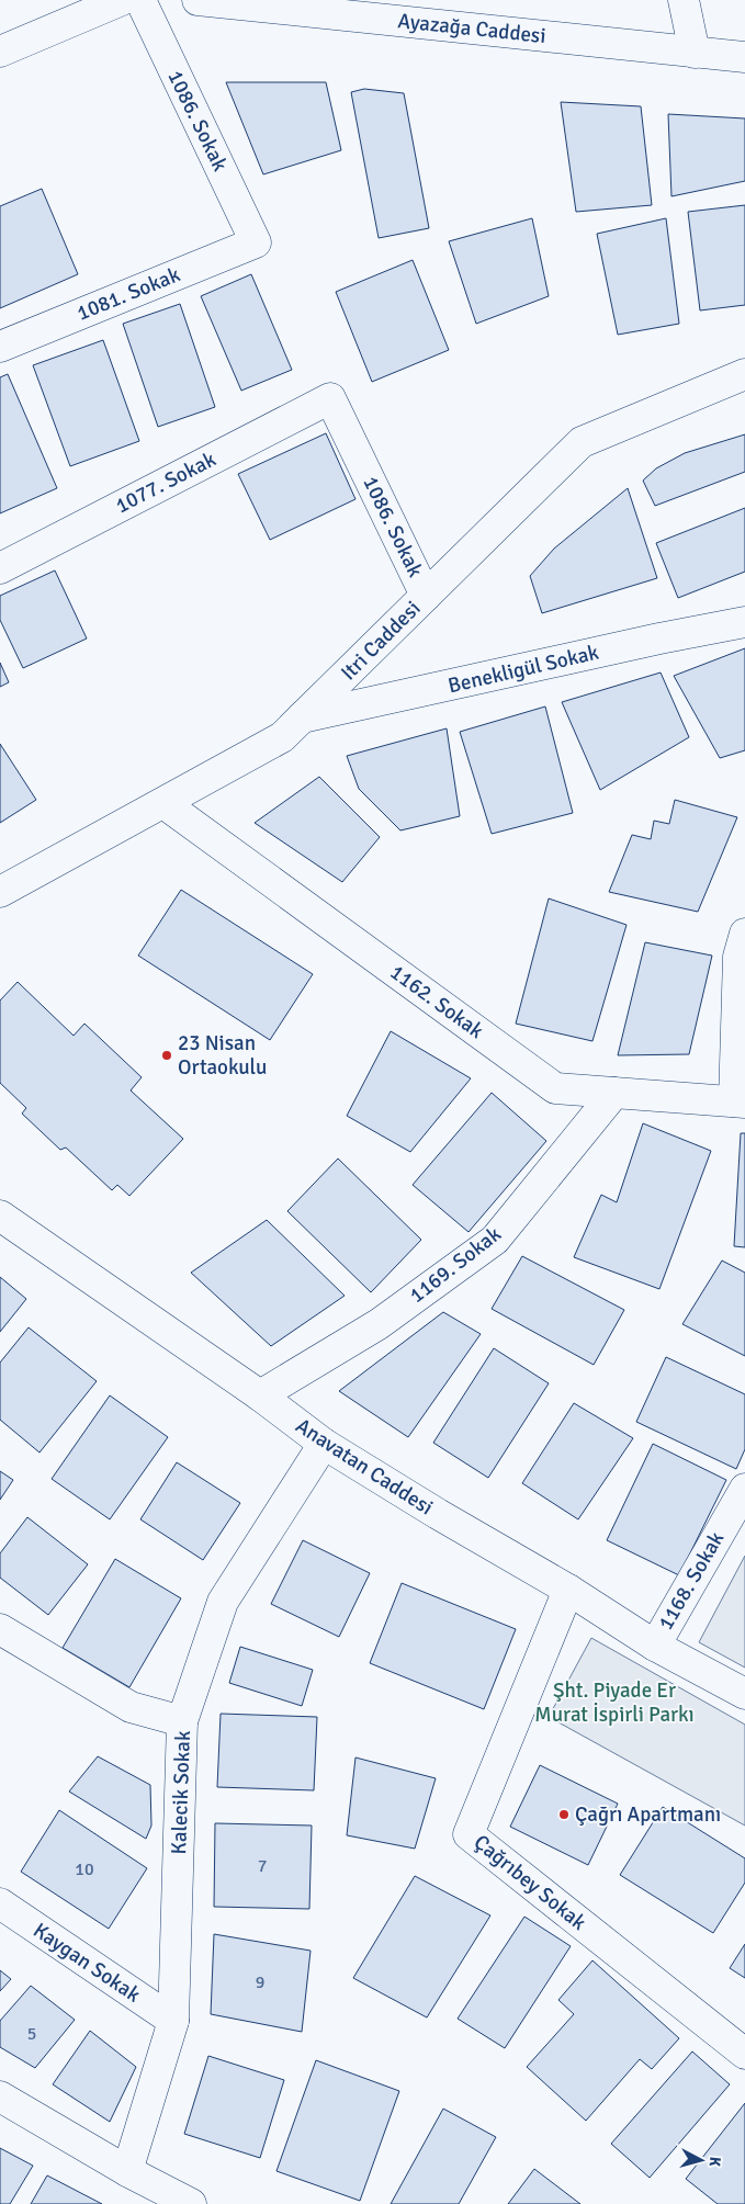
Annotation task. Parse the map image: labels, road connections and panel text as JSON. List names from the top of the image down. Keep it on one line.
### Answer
{"streets":{"street":["Ayazağa Caddesi","1086. Sokak","1081. Sokak","1077. Sokak","Itri Caddesi","Benekligül Sokak","1162. Sokak","1169. Sokak","Anavatan Caddesi","1168. Sokak","Kalecik Sokak","Çağrıbey Sokak","Kaygan Sokak"]},"crossings":[["1086. Sokak","1081. Sokak"],["1086. Sokak","1077. Sokak"],["1086. Sokak","Itri Caddesi"],["Itri Caddesi","Benekligül Sokak"],["Itri Caddesi","1162. Sokak"],["1162. Sokak","1169. Sokak"],["1169. Sokak","Anavatan Caddesi"],["Anavatan Caddesi","1168. Sokak"],["Anavatan Caddesi","Kalecik Sokak"],["Anavatan Caddesi","Çağrıbey Sokak"],["Kalecik Sokak","Kaygan Sokak"]],"parks":["Şht. Piyade Er Murat İspirli Parkı"],"places":["23 Nisan Ortaokulu","Çağrı Apartmanı"],"house_numbers":["7","10","9","5"],"north":"right"}
